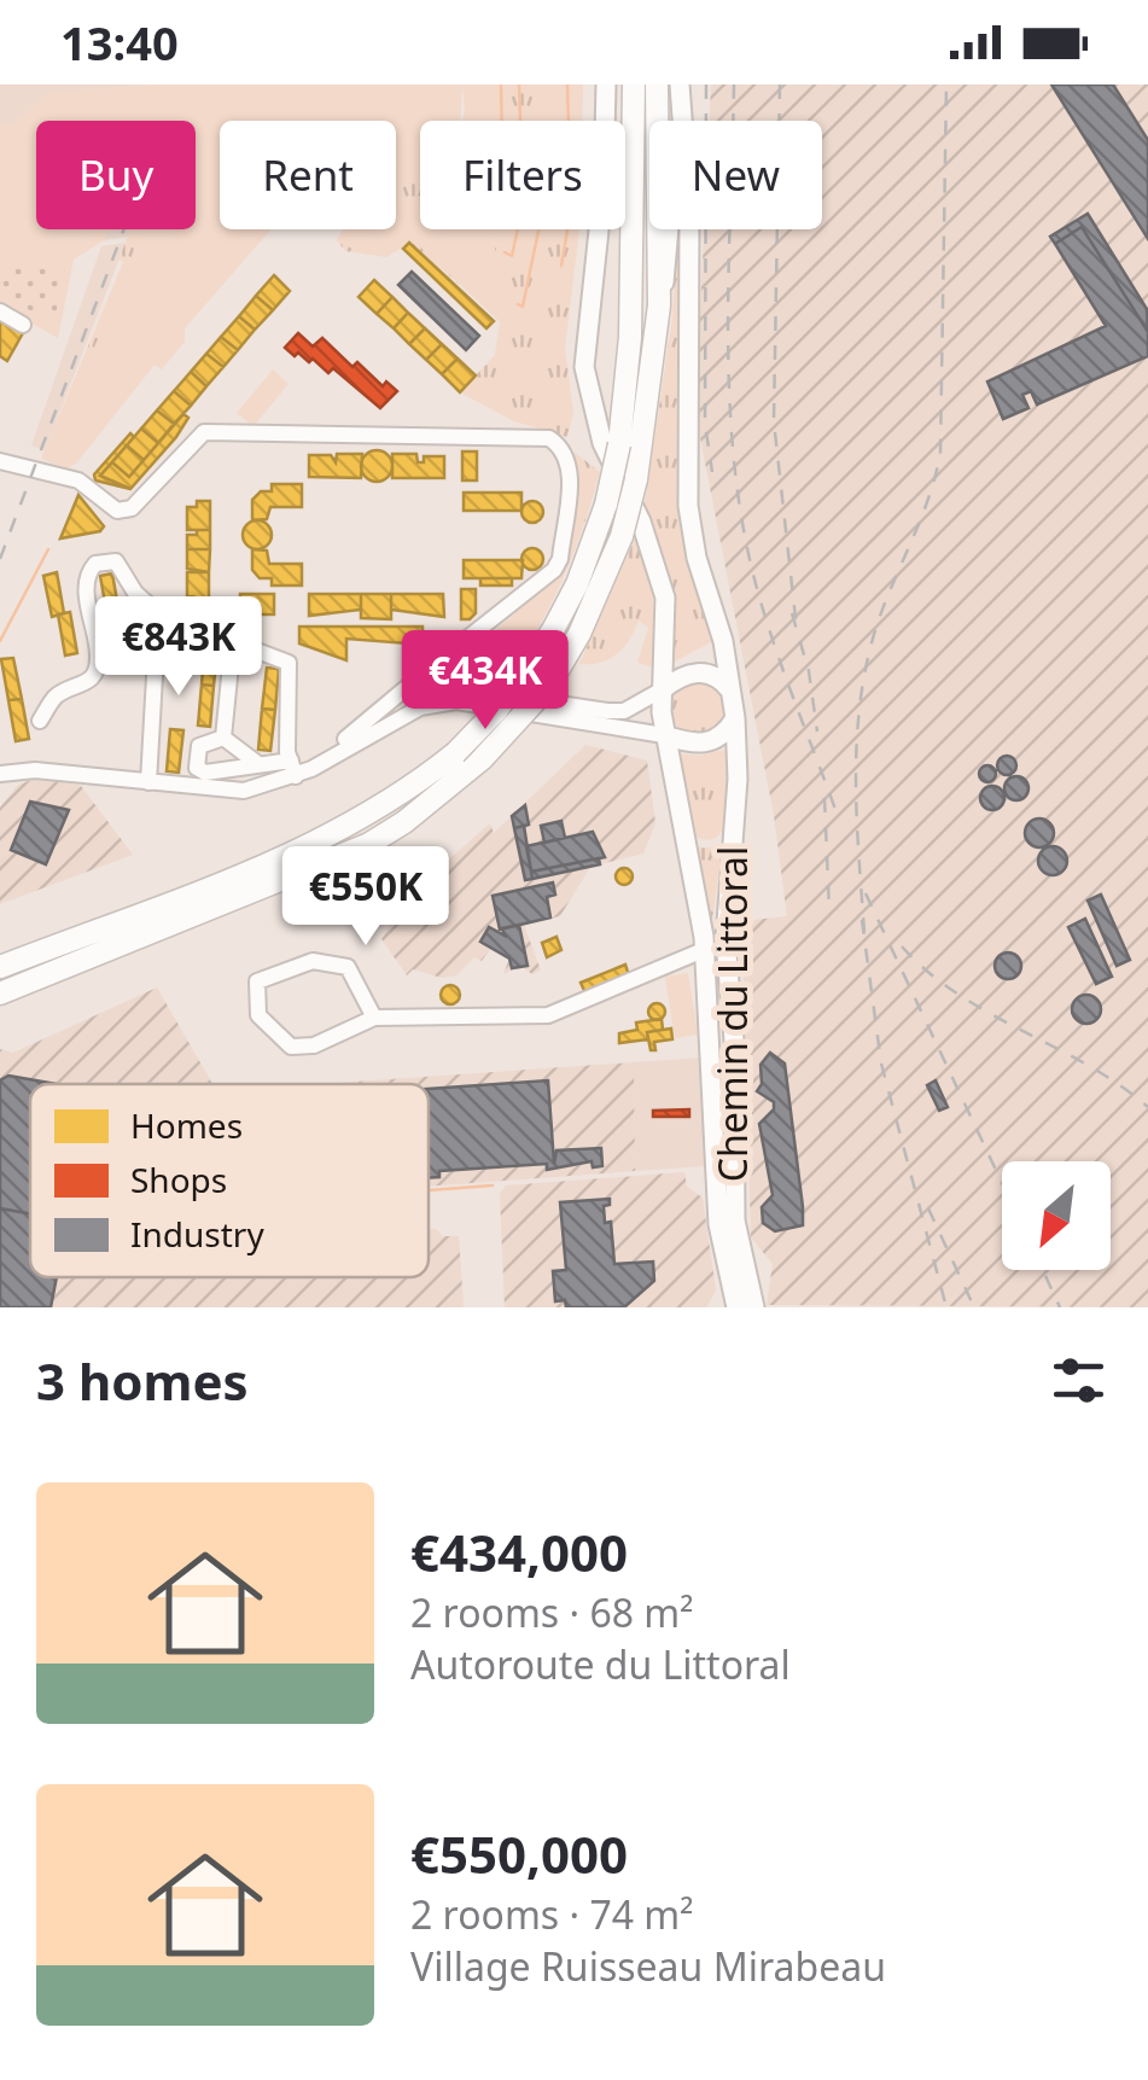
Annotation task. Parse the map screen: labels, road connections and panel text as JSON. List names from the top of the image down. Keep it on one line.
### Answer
{"streets":{"main road":["Chemin du Littoral"]},"legend":["Homes","Shops","Industry"],"north":"bottom left","page":{"status":"13:40","chip":["Buy","Rent","Filters","New"],"price":["€843K","€434K","€550K"],"heading":"3 homes","list":[{"name":"€434,000","note":"2 rooms · 68 m² · Autoroute du Littoral"},{"name":"€550,000","note":"2 rooms · 74 m² · Village Ruisseau Mirabeau"}]}}
